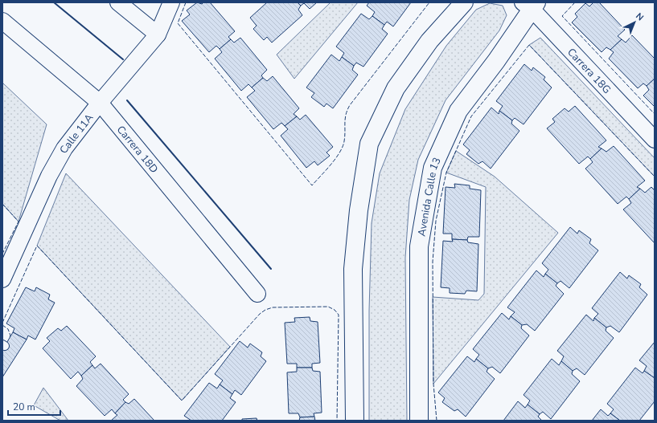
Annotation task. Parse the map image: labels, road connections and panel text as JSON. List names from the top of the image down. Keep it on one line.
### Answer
{"streets":{"street":["Carrera 18G","Calle 11A","Carrera 18D","Avenida Calle 13"]},"crossings":[["Carrera 18G","Avenida Calle 13"],["Calle 11A","Carrera 18D"]],"scale_bar":"20 m","north":"top right"}
